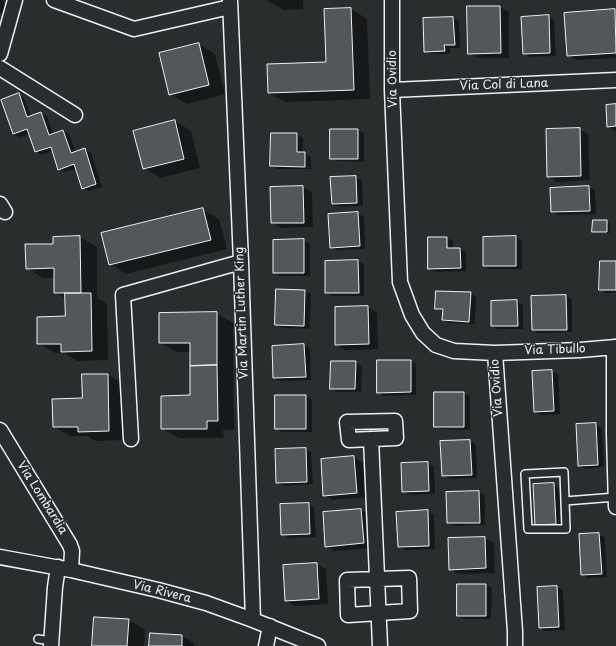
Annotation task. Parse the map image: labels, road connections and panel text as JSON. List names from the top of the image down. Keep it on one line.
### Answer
{"streets":{"street":["Via Ovidio","Via Col di Lana","Via Martin Luther King","Via Tibullo","Via Lombardia","Via Rivera"]},"crossings":[["Via Ovidio","Via Col di Lana"],["Via Ovidio","Via Tibullo"],["Via Martin Luther King","Via Rivera"],["Via Lombardia","Via Rivera"]]}
